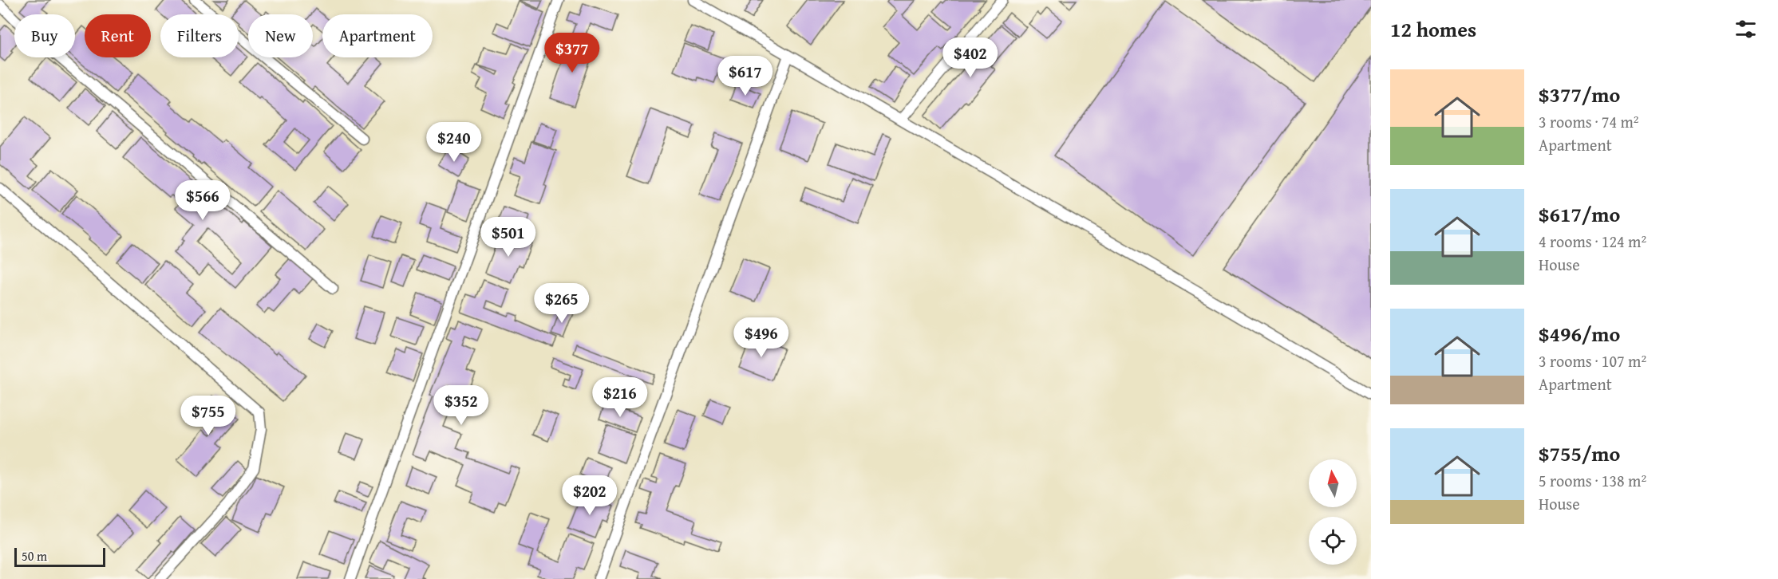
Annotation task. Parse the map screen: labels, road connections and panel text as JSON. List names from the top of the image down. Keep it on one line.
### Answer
{"scale_bar":"50 m","north":"top","page":{"heading":"12 homes","chip":["Buy","Rent","Filters","New","Apartment"],"price":["$377","$402","$617","$240","$566","$501","$265","$496","$216","$352","$755","$202"],"list":[{"name":"$377/mo","note":"3 rooms · 74 m² · Apartment"},{"name":"$617/mo","note":"4 rooms · 124 m² · House"},{"name":"$496/mo","note":"3 rooms · 107 m² · Apartment"},{"name":"$755/mo","note":"5 rooms · 138 m² · House"}],"scale":"50 m"}}
